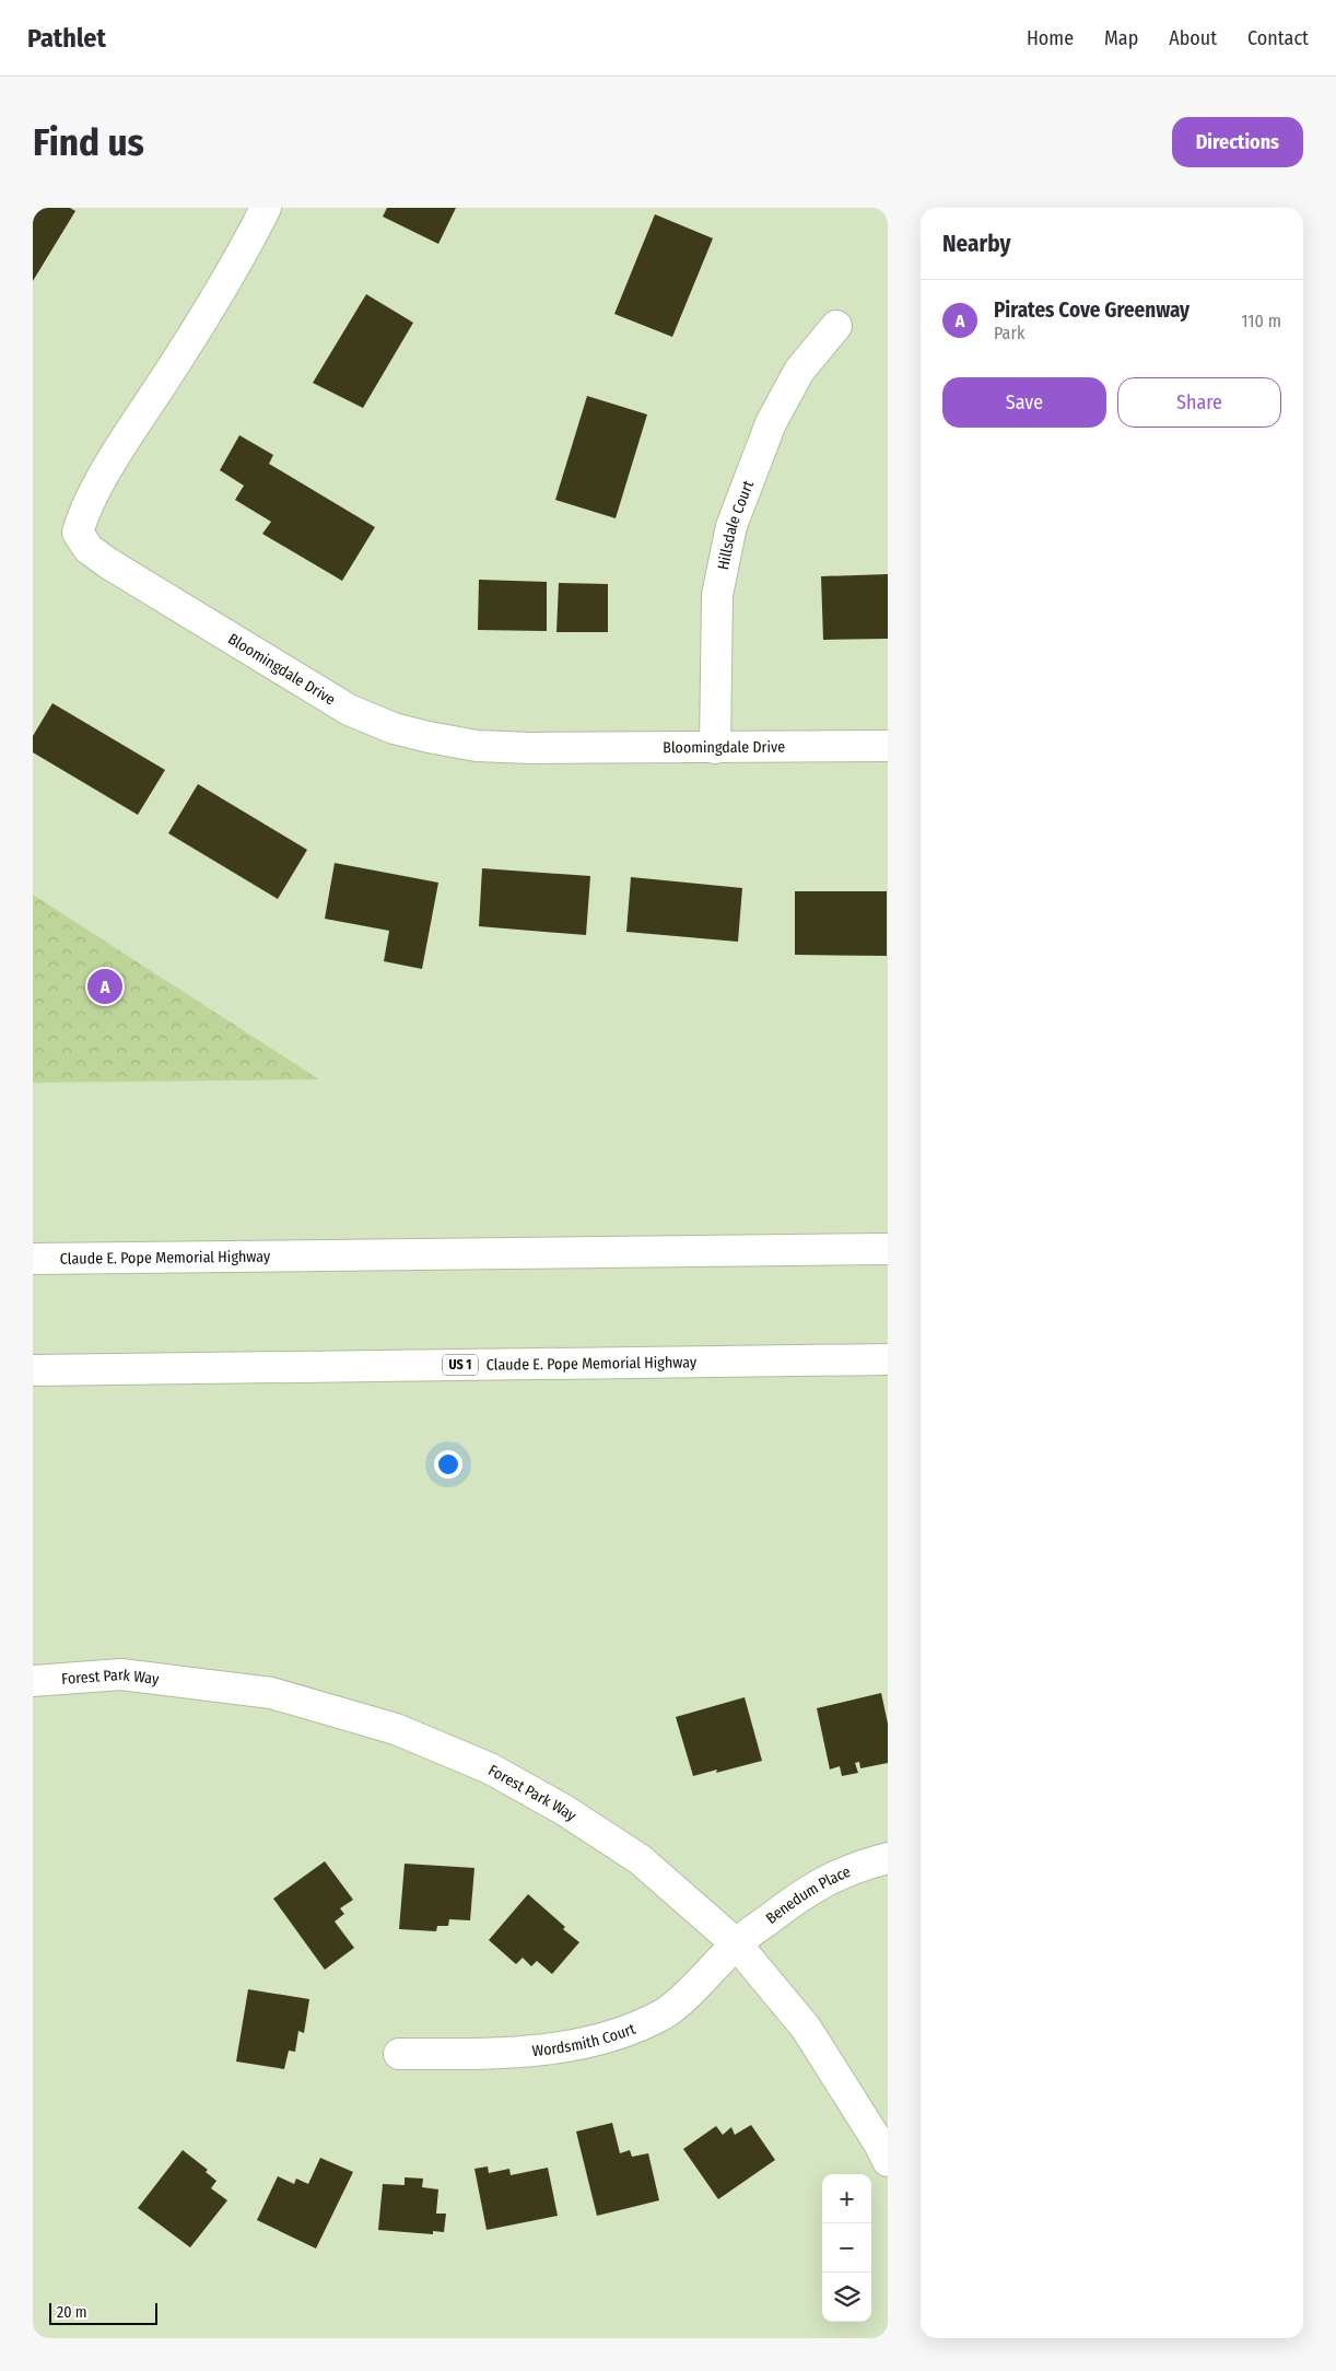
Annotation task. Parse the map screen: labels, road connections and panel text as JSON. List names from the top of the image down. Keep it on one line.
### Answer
{"streets":{"main road":["Hillsdale Court","Bloomingdale Drive","Claude E. Pope Memorial Highway","US 1","Forest Park Way","Benedum Place","Wordsmith Court"]},"crossings":[["Hillsdale Court","Bloomingdale Drive"],["Forest Park Way","Benedum Place"],["Forest Park Way","Wordsmith Court"],["Benedum Place","Wordsmith Court"]],"scale_bar":"20 m","page":{"header":"Pathlet","nav":["Home","Map","About","Contact"],"buttons":["Directions",["Save","Share"]],"title":"Find us","heading":"Nearby","list":[{"mark":"A","name":"Pirates Cove Greenway","note":"Park","value":"110 m"}],"pins":"A","map_buttons":["+","−"],"scale":"20 m"}}
